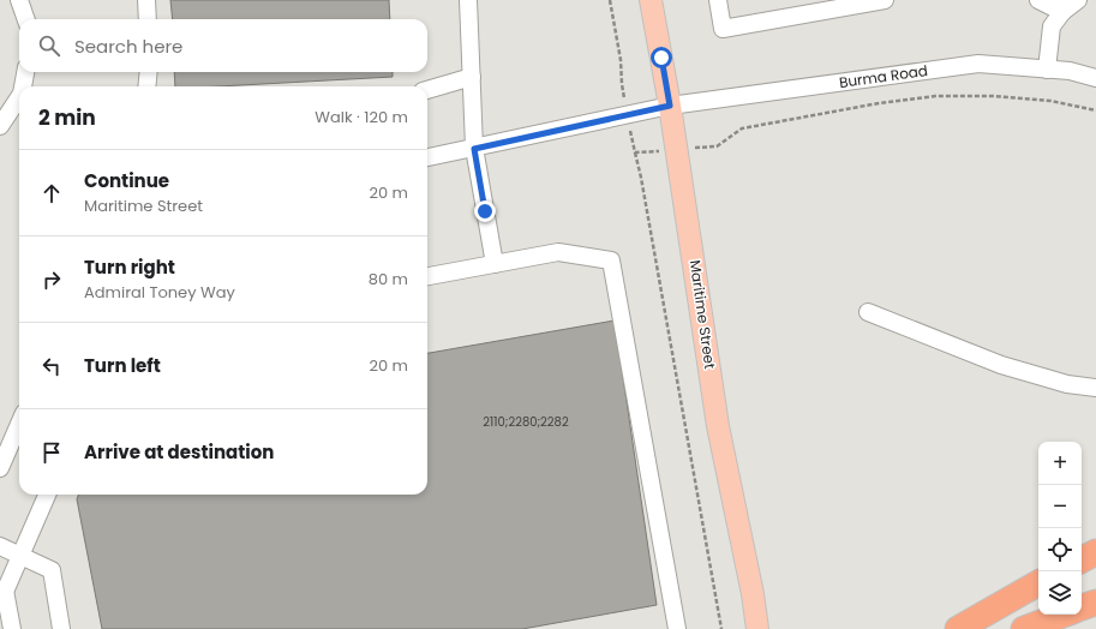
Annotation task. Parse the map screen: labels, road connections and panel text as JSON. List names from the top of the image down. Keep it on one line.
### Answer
{"streets":{"main road":["Maritime Street"],"street":["Burma Road"]},"crossings":[["Burma Road","Maritime Street"]],"house_numbers":["2110;2280;2282"],"page":{"search":"Search here","heading":["2 min","Walk · 120 m"],"list":[["Continue","Maritime Street","20 m"],["Turn right","Admiral Toney Way","80 m"],["Turn left","20 m"],"Arrive at destination"],"map_buttons":["+","−"]}}
